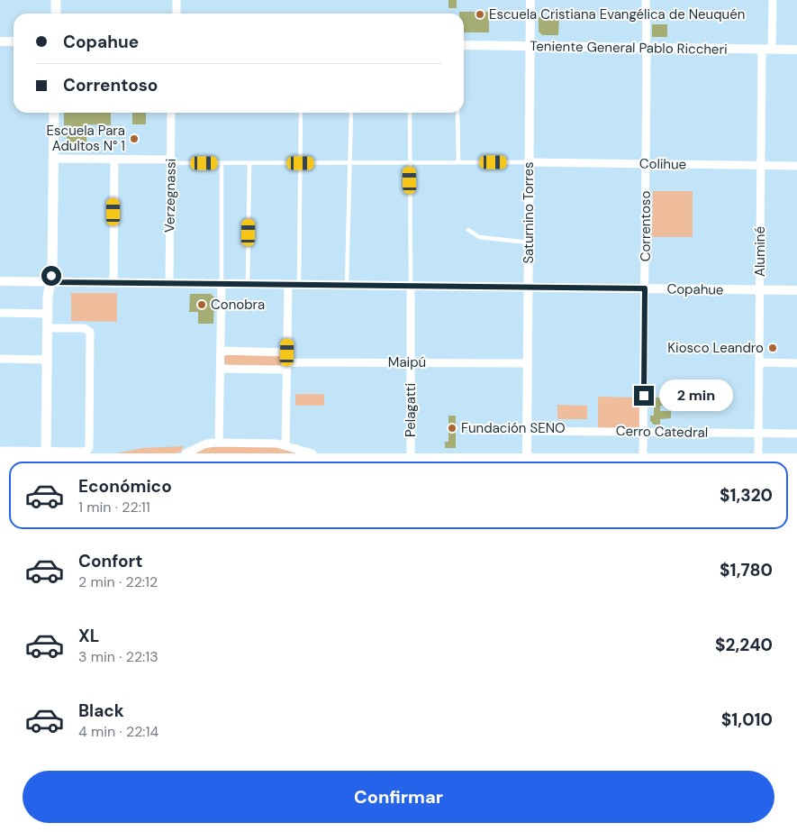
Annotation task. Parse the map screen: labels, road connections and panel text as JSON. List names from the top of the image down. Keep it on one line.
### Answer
{"streets":{"street":["Teniente General Pablo Riccheri","Colihue","Verzegnassi","Saturnino Torres","Correntoso","Aluminé","Copahue","Maipú","Pelagatti","Cerro Catedral"]},"crossings":[["Teniente General Pablo Riccheri","Saturnino Torres"],["Teniente General Pablo Riccheri","Correntoso"],["Teniente General Pablo Riccheri","Aluminé"],["Colihue","Saturnino Torres"],["Colihue","Correntoso"],["Colihue","Aluminé"],["Verzegnassi","Copahue"],["Saturnino Torres","Copahue"],["Saturnino Torres","Maipú"],["Saturnino Torres","Cerro Catedral"],["Correntoso","Copahue"],["Correntoso","Cerro Catedral"],["Aluminé","Copahue"],["Aluminé","Cerro Catedral"],["Copahue","Pelagatti"],["Maipú","Pelagatti"]],"places":["Escuela Cristiana Evangélica de Neuquén","Escuela Para Adultos N° 1","Conobra","Kiosco Leandro","Fundación SENO"],"page":{"banner":["Copahue","Correntoso"],"bubble":"2 min","list":[{"name":"Económico","note":"1 min · 22:11","value":"$1,320"},{"name":"Confort","note":"2 min · 22:12","value":"$1,780"},{"name":"XL","note":"3 min · 22:13","value":"$2,240"},{"name":"Black","note":"4 min · 22:14","value":"$1,010"}],"buttons":"Confirmar"}}
